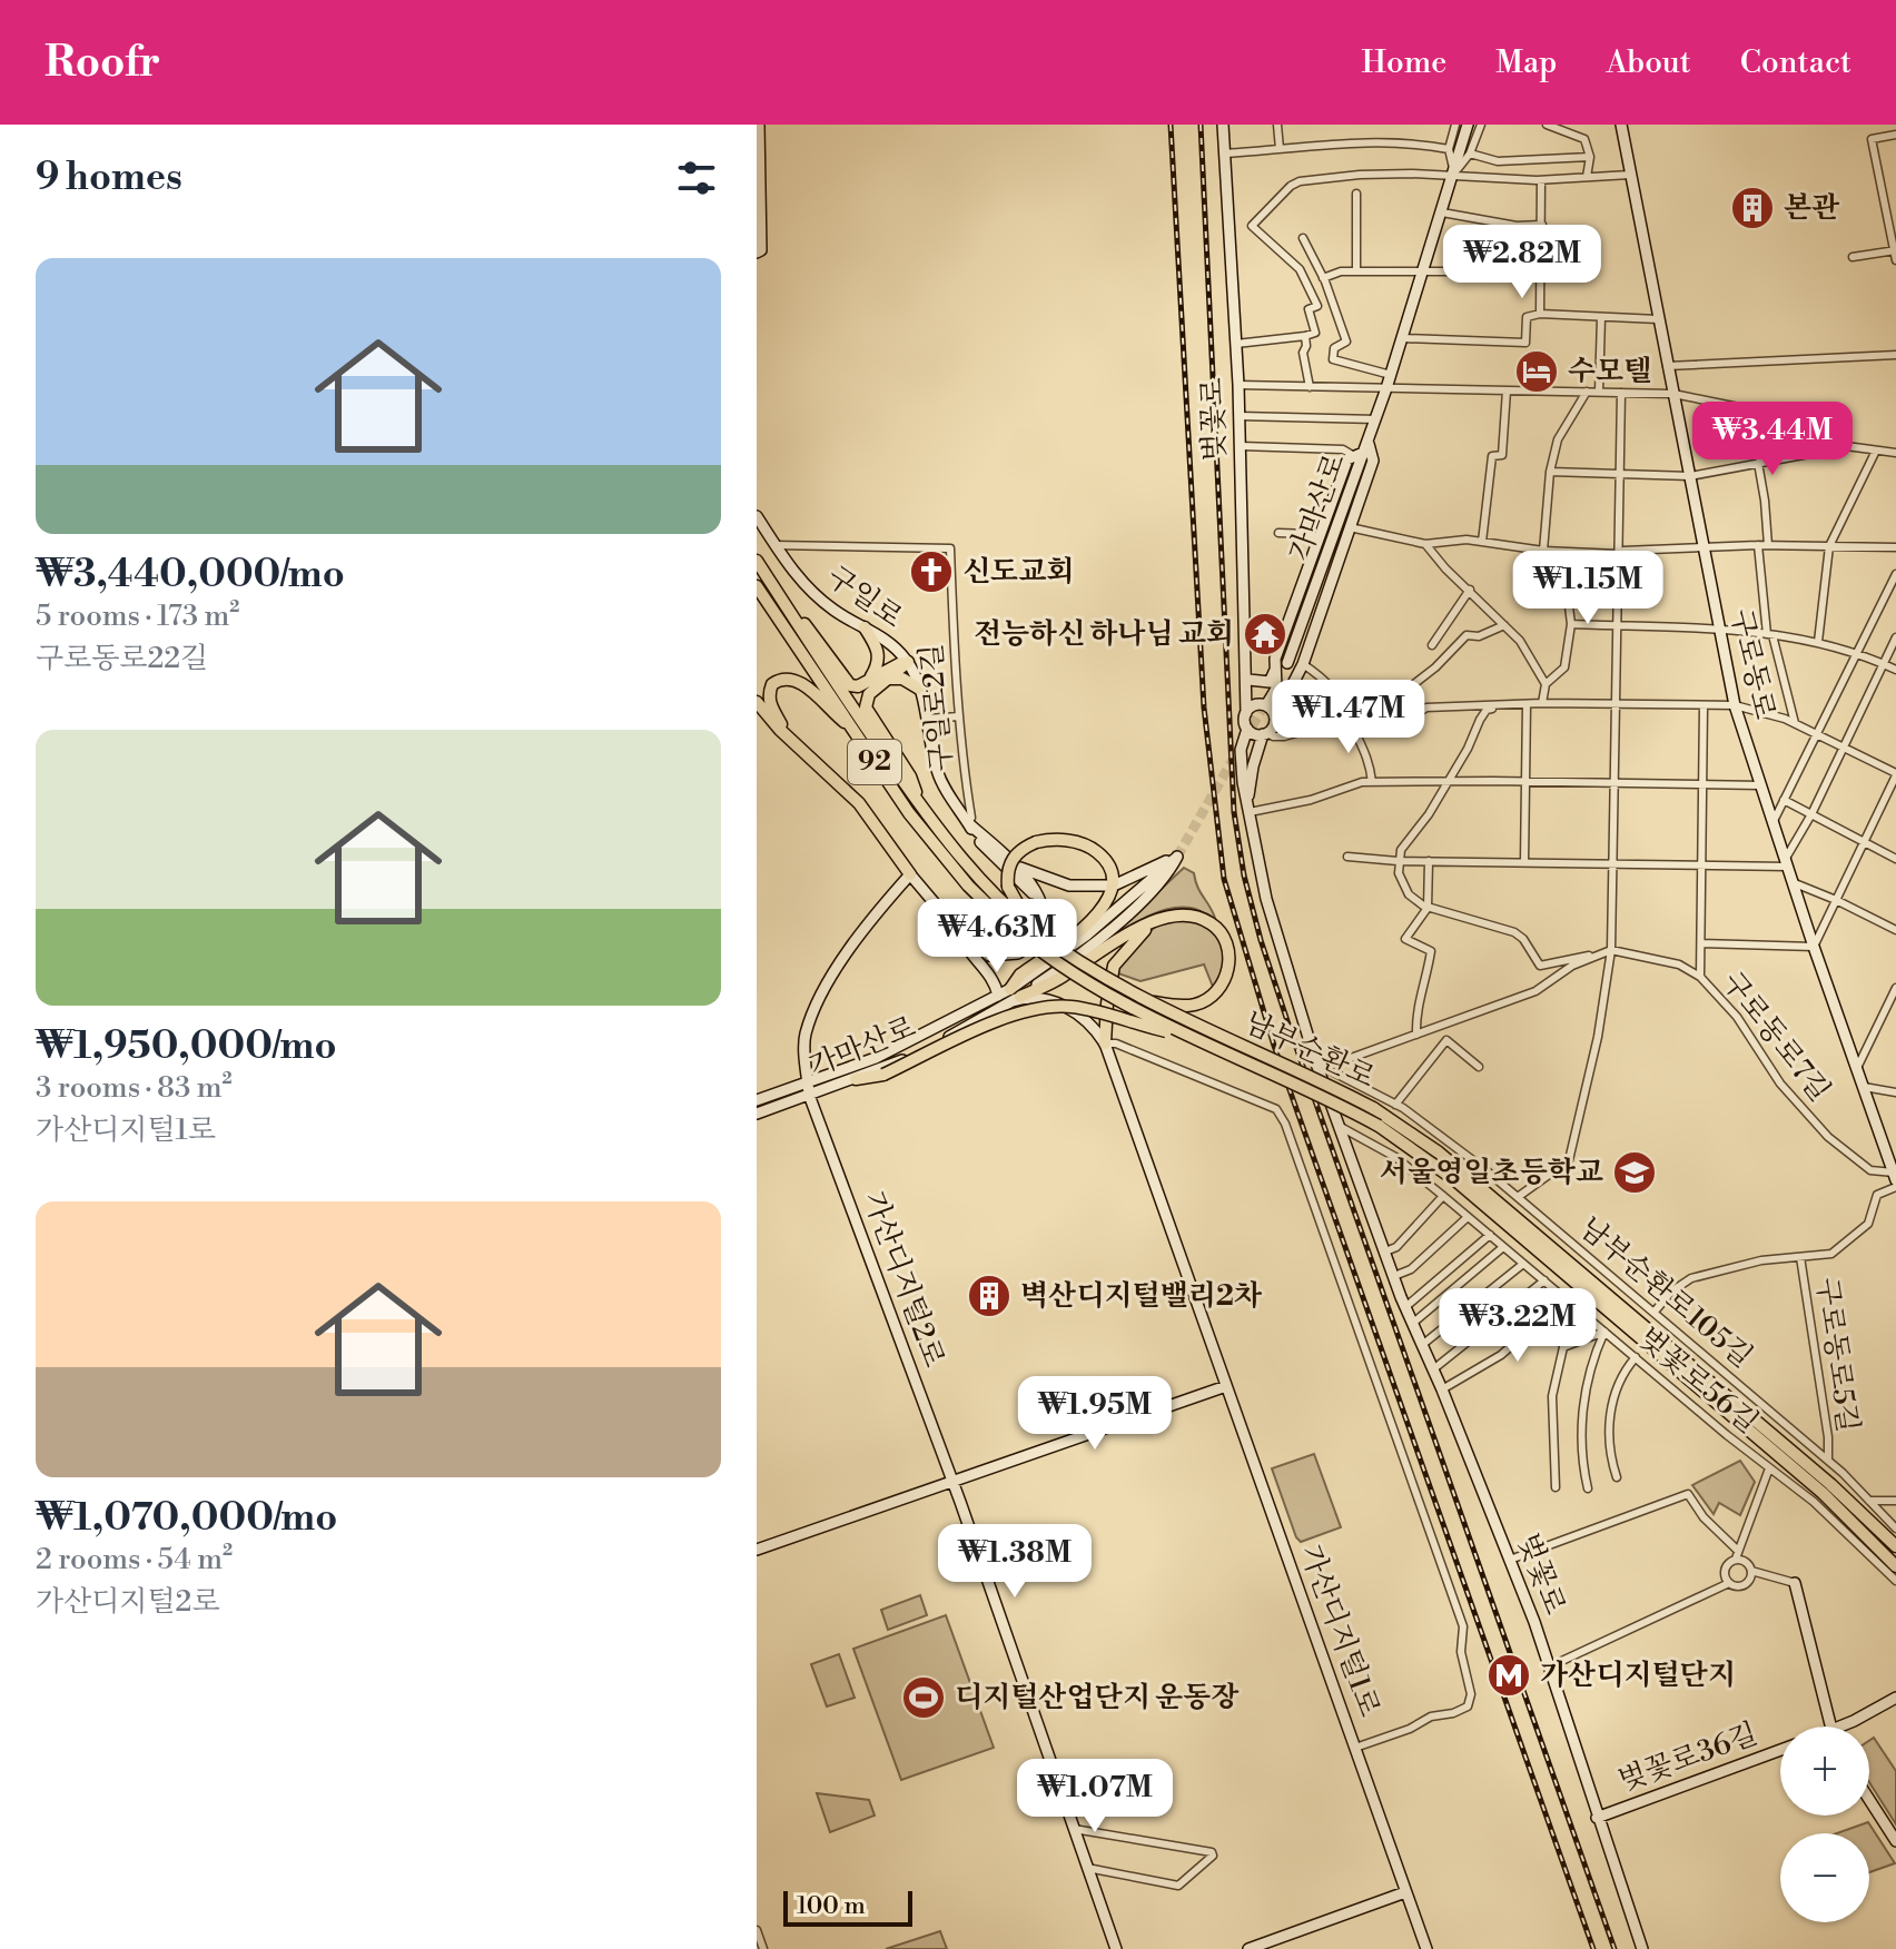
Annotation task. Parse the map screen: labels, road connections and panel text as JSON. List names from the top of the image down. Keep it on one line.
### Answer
{"streets":{"main road":["92","남부순환로"],"street":["벚꽃로","가마산로","구일로","구로동로","구일로2길","구로동로7길","가산디지털2로","남부순환로105길","구로동로5길","벚꽃로56길","가산디지털1로","벚꽃로36길"]},"crossings":[["벚꽃로","가마산로"],["벚꽃로","구로동로7길"],["벚꽃로","남부순환로105길"],["벚꽃로","벚꽃로56길"],["벚꽃로","벚꽃로36길"],["가마산로","가산디지털2로"],["구일로","구일로2길"],["구로동로","구로동로7길"],["구로동로","구로동로5길"],["구로동로7길","남부순환로105길"],["구로동로7길","구로동로5길"],["남부순환로105길","구로동로5길"]],"places":{"building":["본관","벽산디지털밸리2차"],"hotel":["수모텔"],"church":["신도교회"],"temple":["전능하신 하나님 교회"],"school or university":["서울영일초등학교"],"metro station":["가산디지털단지"],"sports":["디지털산업단지 운동장"]},"scale_bar":"100 m","page":{"header":"Roofr","nav":["Home","Map","About","Contact"],"heading":"9 homes","price":["₩2.82M","₩3.44M","₩1.15M","₩1.47M","₩4.63M","₩3.22M","₩1.95M","₩1.38M","₩1.07M"],"list":[{"name":"₩3,440,000/mo","note":"5 rooms · 173 m² · 구로동로22길"},{"name":"₩1,950,000/mo","note":"3 rooms · 83 m² · 가산디지털1로"},{"name":"₩1,070,000/mo","note":"2 rooms · 54 m² · 가산디지털2로"}],"map_buttons":["+","−"],"scale":"100 m"}}
